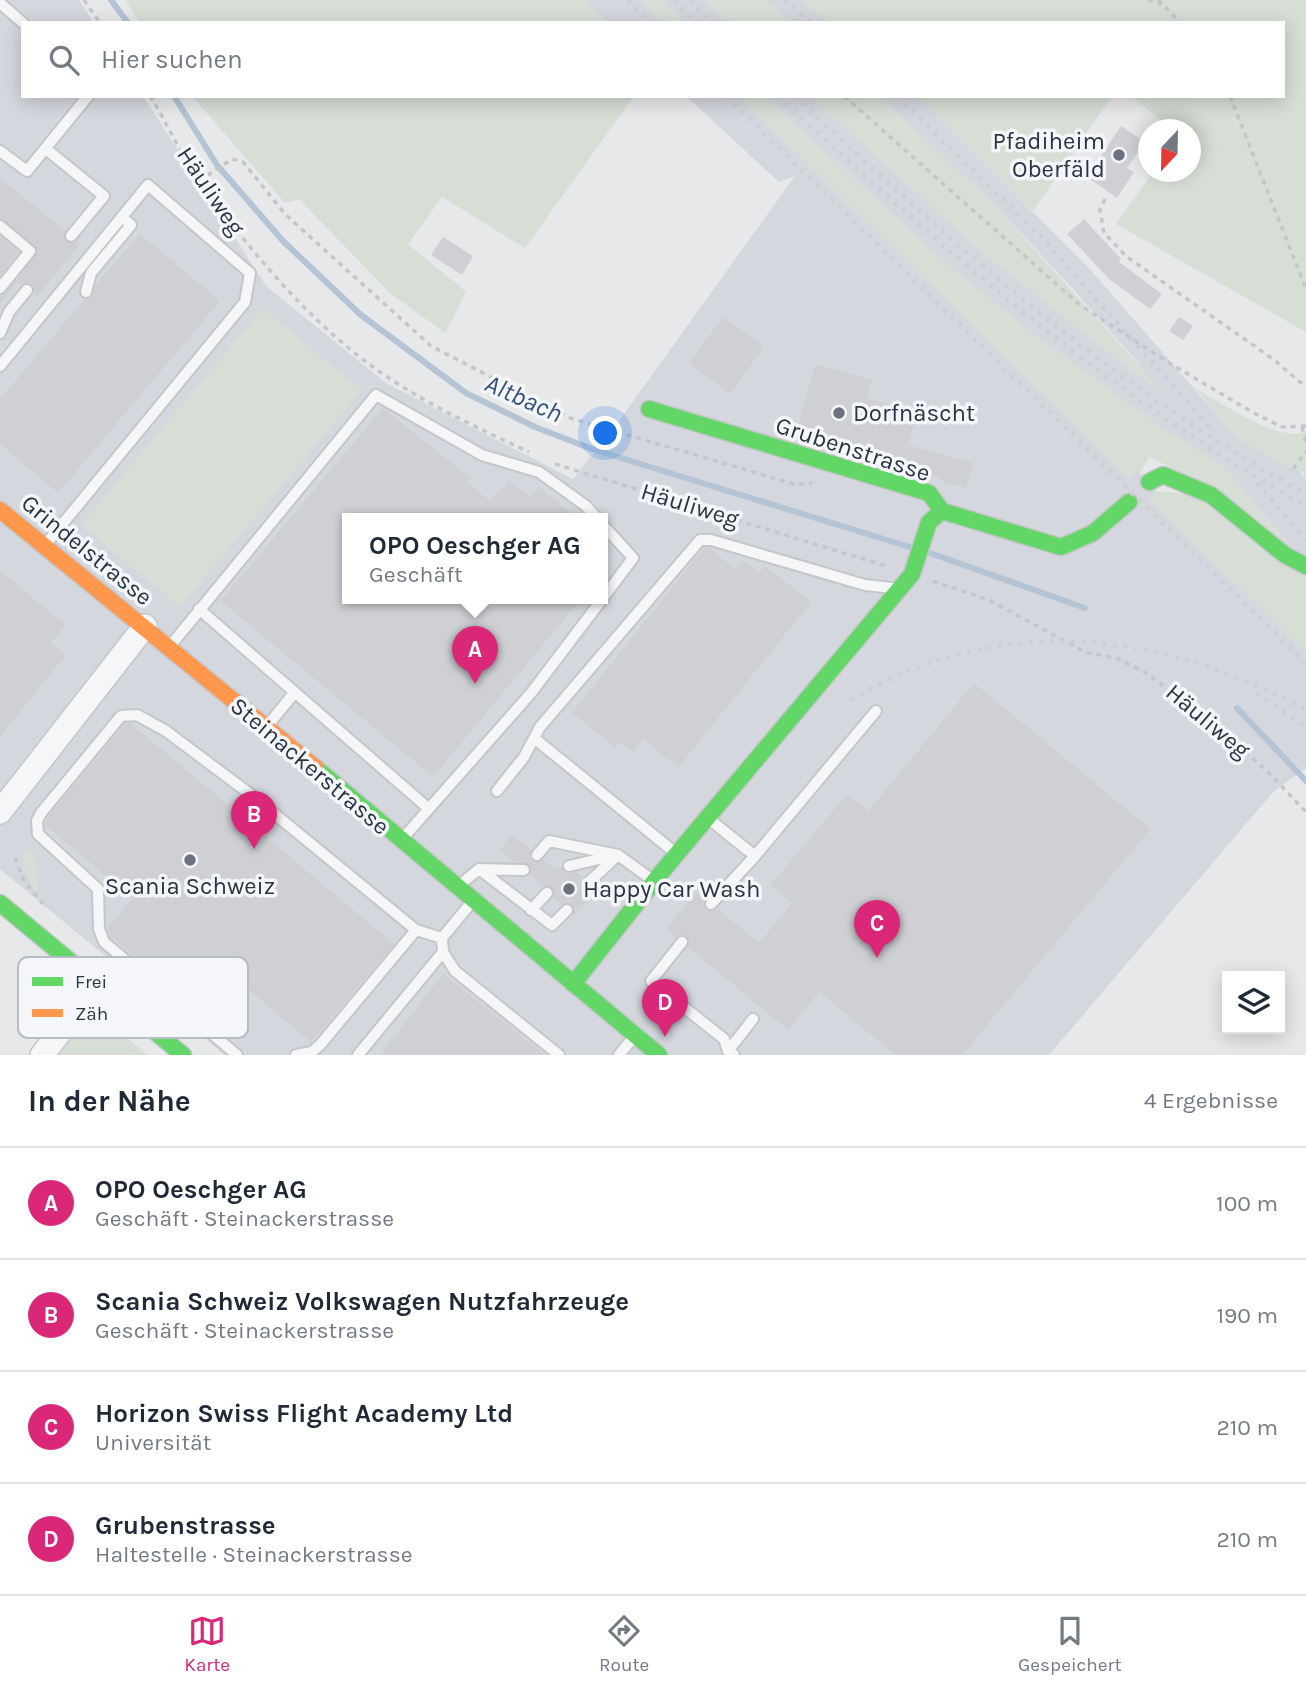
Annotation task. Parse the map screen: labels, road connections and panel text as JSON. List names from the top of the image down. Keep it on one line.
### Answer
{"streets":{"street":["Grubenstrasse","Grindelstrasse","Steinackerstrasse"],"path":["Häuliweg"]},"crossings":[["Häuliweg","Grubenstrasse"],["Grubenstrasse","Steinackerstrasse"],["Grindelstrasse","Steinackerstrasse"]],"water":["Altbach"],"places":["Pfadiheim Oberfäld","Dorfnäscht","Scania Schweiz","Happy Car Wash"],"legend":["Frei","Zäh"],"north":"bottom","page":{"search":"Hier suchen","popup":["OPO Oeschger AG","Geschäft"],"pins":["A","B","C","D"],"heading":["In der Nähe","4 Ergebnisse"],"list":[{"mark":"A","name":"OPO Oeschger AG","note":"Geschäft · Steinackerstrasse","value":"100 m"},{"mark":"B","name":"Scania Schweiz Volkswagen Nutzfahrzeuge","note":"Geschäft · Steinackerstrasse","value":"190 m"},{"mark":"C","name":"Horizon Swiss Flight Academy Ltd","note":"Universität","value":"210 m"},{"mark":"D","name":"Grubenstrasse","note":"Haltestelle · Steinackerstrasse","value":"210 m"}],"nav":["Karte","Route","Gespeichert"]}}
